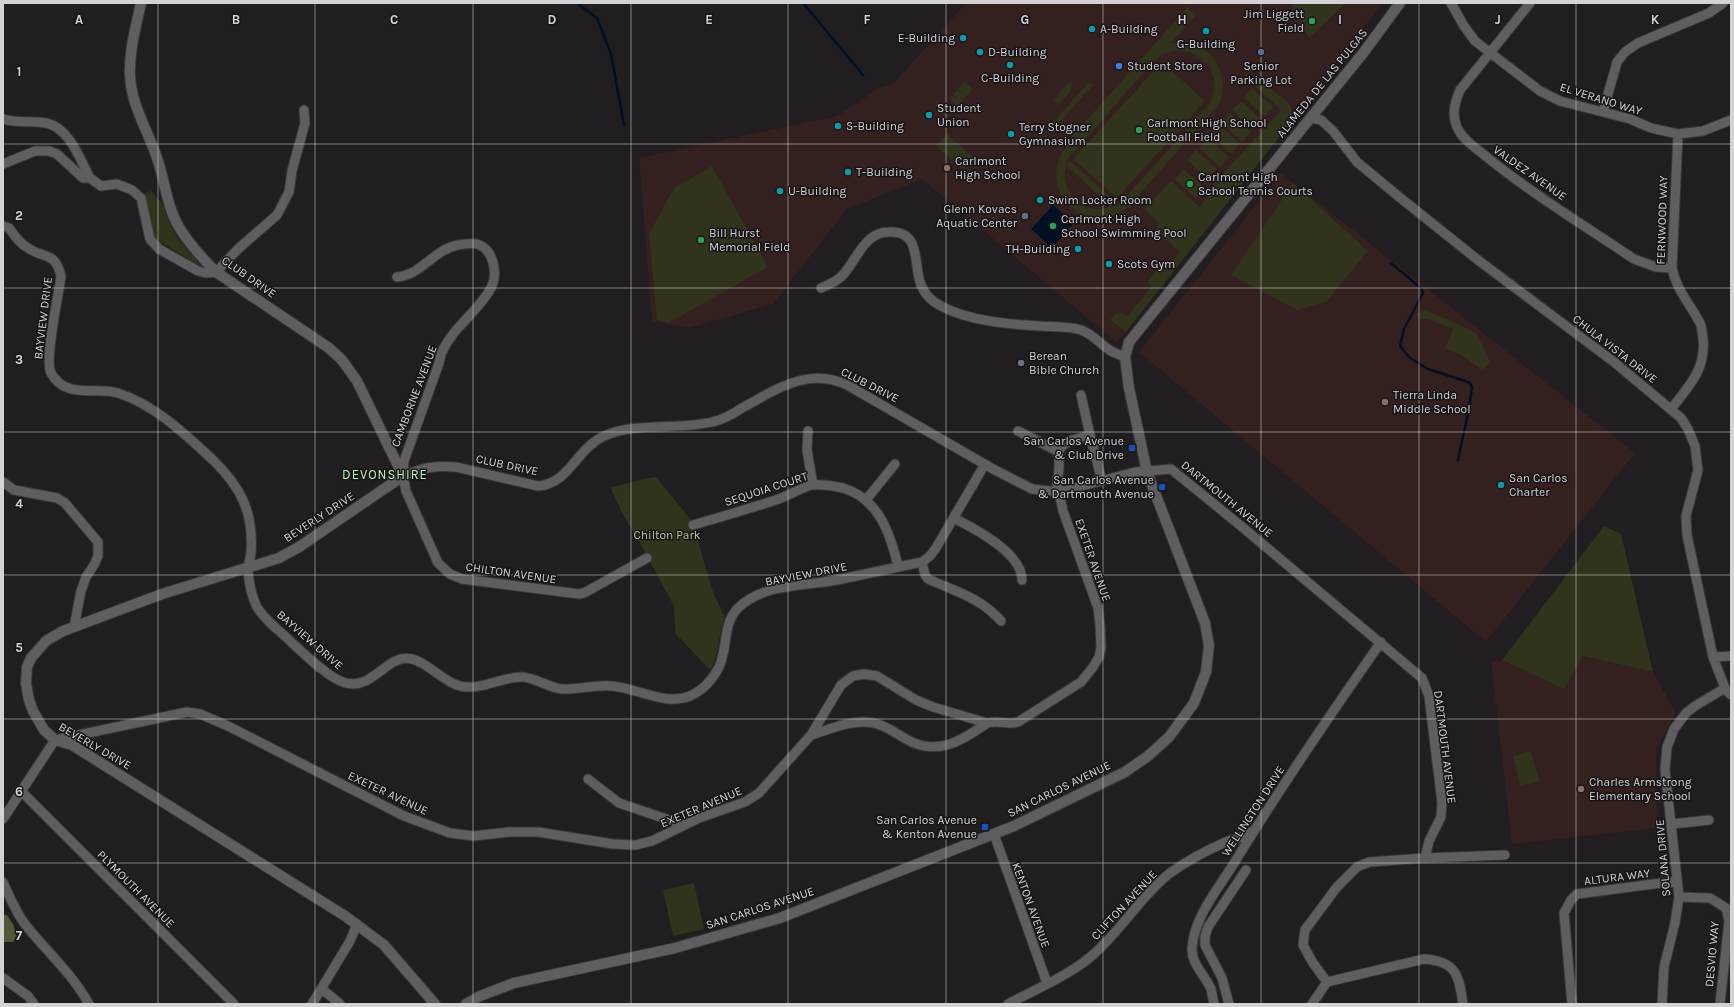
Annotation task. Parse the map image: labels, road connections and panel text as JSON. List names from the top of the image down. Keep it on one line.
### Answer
{"streets":{"main road":["ALAMEDA DE LAS PULGAS","CLUB DRIVE","BEVERLY DRIVE","SAN CARLOS AVENUE"],"street":["EL VERANO WAY","VALDEZ AVENUE","FERNWOOD WAY","BAYVIEW DRIVE","CHULA VISTA DRIVE","CAMBORNE AVENUE","SEQUOIA COURT","DARTMOUTH AVENUE","EXETER AVENUE","CHILTON AVENUE","WELLINGTON DRIVE","SOLANA DRIVE","ALTURA WAY","PLYMOUTH AVENUE","KENTON AVENUE","CLIFTON AVENUE","DESVIO WAY"]},"crossings":[["ALAMEDA DE LAS PULGAS","CHULA VISTA DRIVE"],["ALAMEDA DE LAS PULGAS","SAN CARLOS AVENUE"],["EL VERANO WAY","VALDEZ AVENUE"],["EL VERANO WAY","FERNWOOD WAY"],["VALDEZ AVENUE","FERNWOOD WAY"],["FERNWOOD WAY","CHULA VISTA DRIVE"],["CLUB DRIVE","CAMBORNE AVENUE"],["CLUB DRIVE","DARTMOUTH AVENUE"],["CLUB DRIVE","BEVERLY DRIVE"],["CLUB DRIVE","EXETER AVENUE"],["CLUB DRIVE","CHILTON AVENUE"],["CLUB DRIVE","SAN CARLOS AVENUE"],["BAYVIEW DRIVE","SEQUOIA COURT"],["BAYVIEW DRIVE","BEVERLY DRIVE"],["CHULA VISTA DRIVE","SOLANA DRIVE"],["CAMBORNE AVENUE","BEVERLY DRIVE"],["CAMBORNE AVENUE","CHILTON AVENUE"],["DARTMOUTH AVENUE","SAN CARLOS AVENUE"],["DARTMOUTH AVENUE","WELLINGTON DRIVE"],["BEVERLY DRIVE","EXETER AVENUE"],["BEVERLY DRIVE","CHILTON AVENUE"],["SAN CARLOS AVENUE","KENTON AVENUE"],["WELLINGTON DRIVE","CLIFTON AVENUE"],["SOLANA DRIVE","ALTURA WAY"],["SOLANA DRIVE","DESVIO WAY"],["KENTON AVENUE","CLIFTON AVENUE"]],"districts":["DEVONSHIRE"],"parks":["Chilton Park"],"places":{"other":["Jim Liggett Field","A-Building","G-Building","E-Building","D-Building","Senior Parking Lot","C-Building","Student Store","Student Union","S-Building","Carlmont High School Football Field","Terry Stogner Gymnasium","Carlmont High School","T-Building","Carlmont High School Tennis Courts","U-Building","Swim Locker Room","Glenn Kovacs Aquatic Center","Carlmont High School Swimming Pool","Bill Hurst Memorial Field","TH-Building","Scots Gym","Berean Bible Church","Tierra Linda Middle School","San Carlos Charter","Charles Armstrong Elementary School"],"transit":["San Carlos Avenue & Club Drive","San Carlos Avenue & Dartmouth Avenue","San Carlos Avenue & Kenton Avenue"]},"grid":{"columns":["A","B","C","D","E","F","G","H","I","J","K"],"rows":["1","2","3","4","5","6","7"]}}
